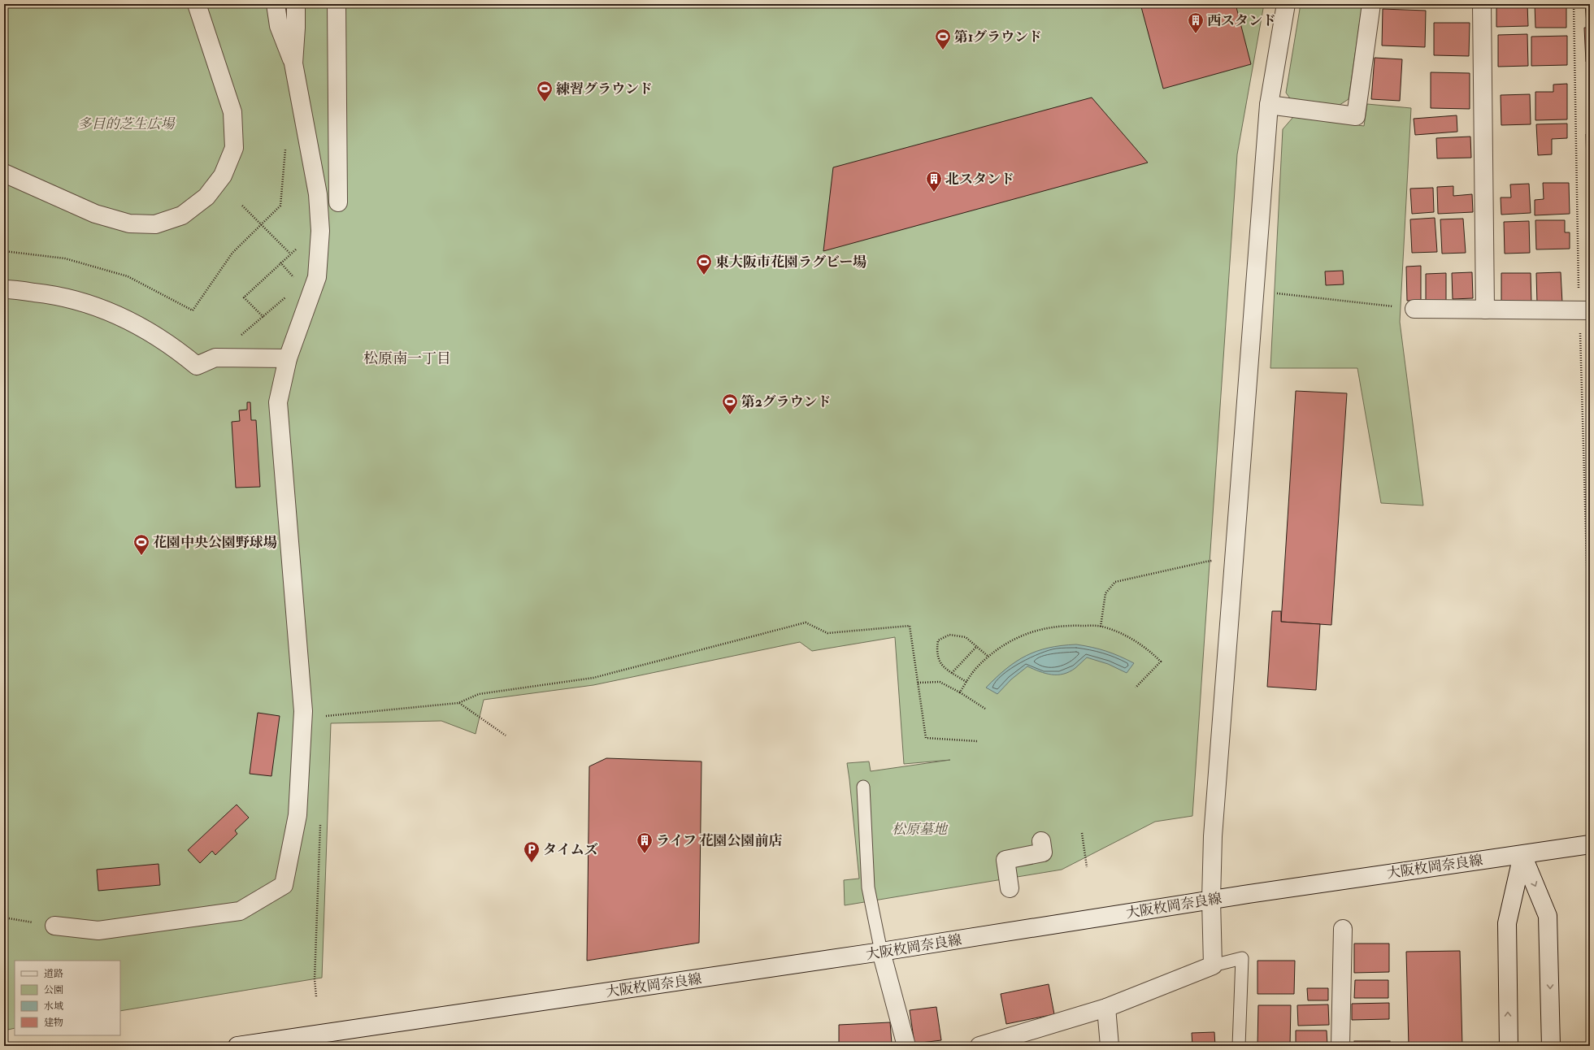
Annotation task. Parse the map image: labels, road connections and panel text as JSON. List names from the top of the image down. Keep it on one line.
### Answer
{"streets":{"street":["大阪枚岡奈良線"]},"districts":["松原南一丁目"],"parks":["多目的芝生広場","松原墓地"],"places":{"building":["西スタンド","北スタンド","ライフ 花園公園前店"],"sports":["第1グラウンド","練習グラウンド","東大阪市花園ラグビー場","第2グラウンド","花園中央公園野球場"],"parking":["タイムズ"]},"legend":["道路","公園","水域","建物"]}
